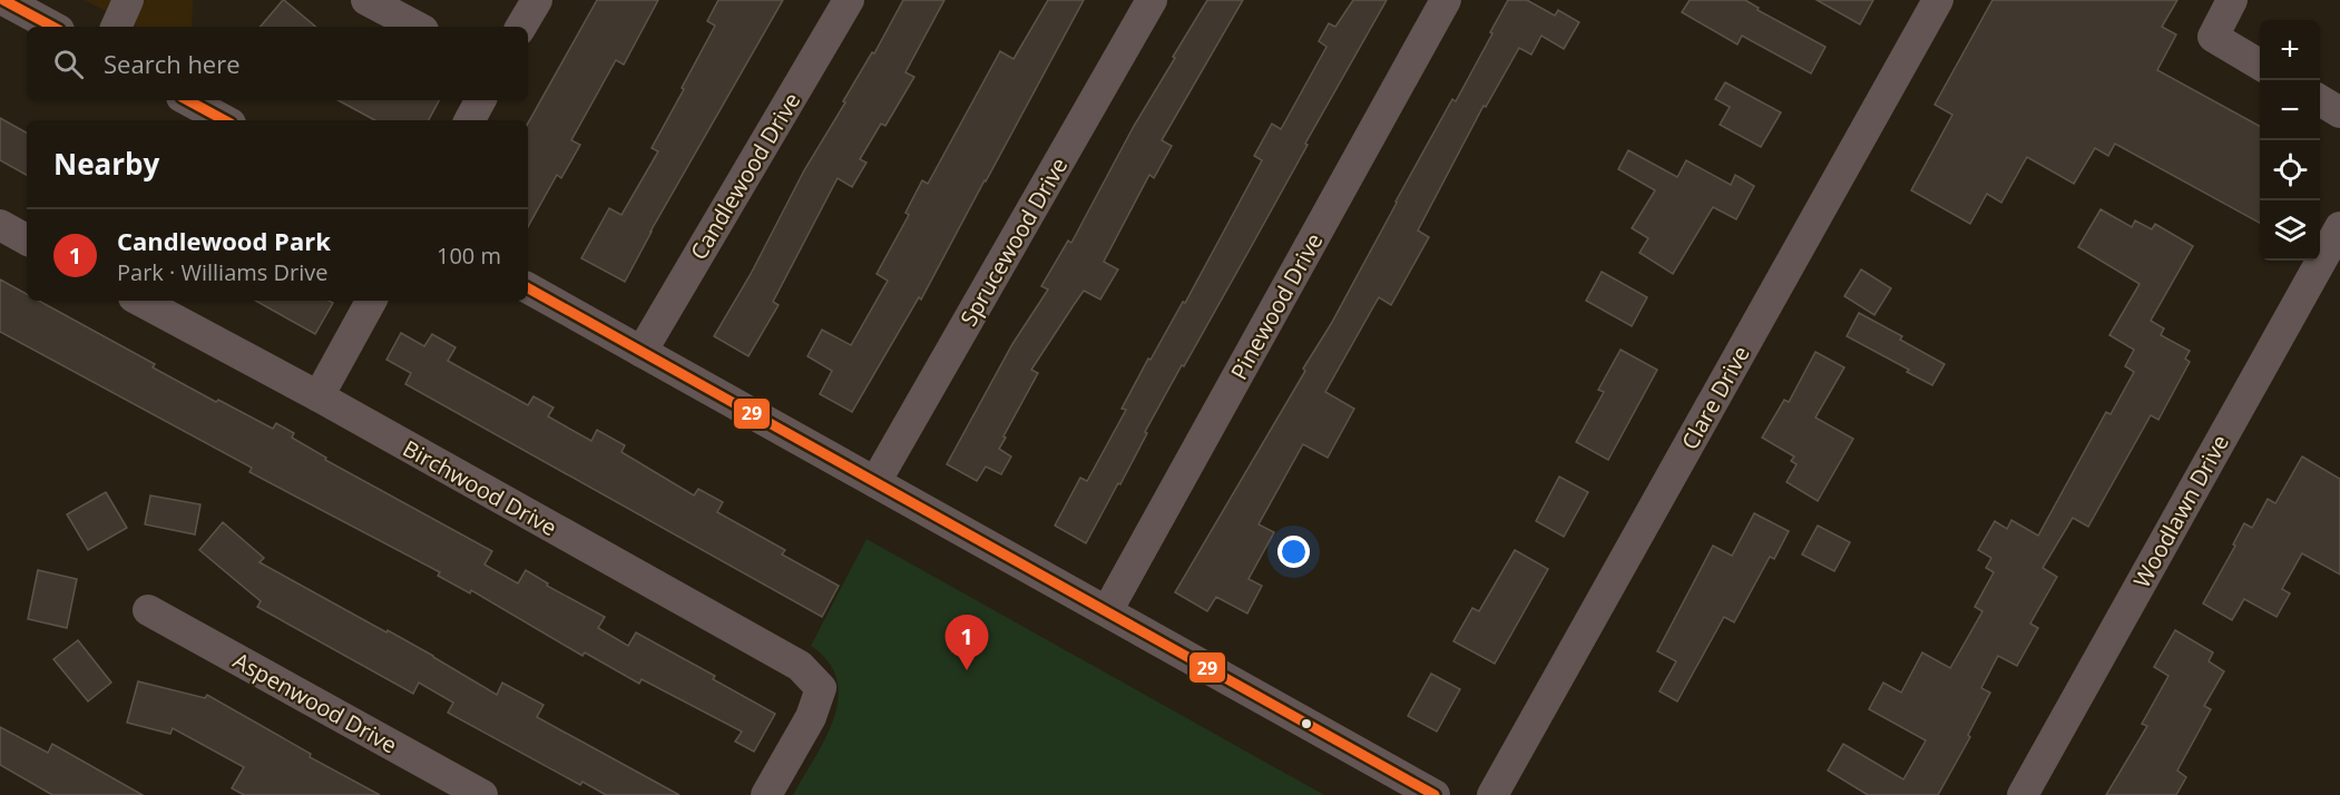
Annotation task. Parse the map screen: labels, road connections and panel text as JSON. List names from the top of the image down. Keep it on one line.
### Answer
{"streets":{"street":["Candlewood Drive","Sprucewood Drive","Pinewood Drive","Clare Drive","Birchwood Drive","Woodlawn Drive","Aspenwood Drive"]},"lines":["transit line 29"],"page":{"map_buttons":["+","−"],"search":"Search here","heading":"Nearby","list":[{"mark":"1","name":"Candlewood Park","note":"Park · Williams Drive","value":"100 m"}],"pins":"1"}}
